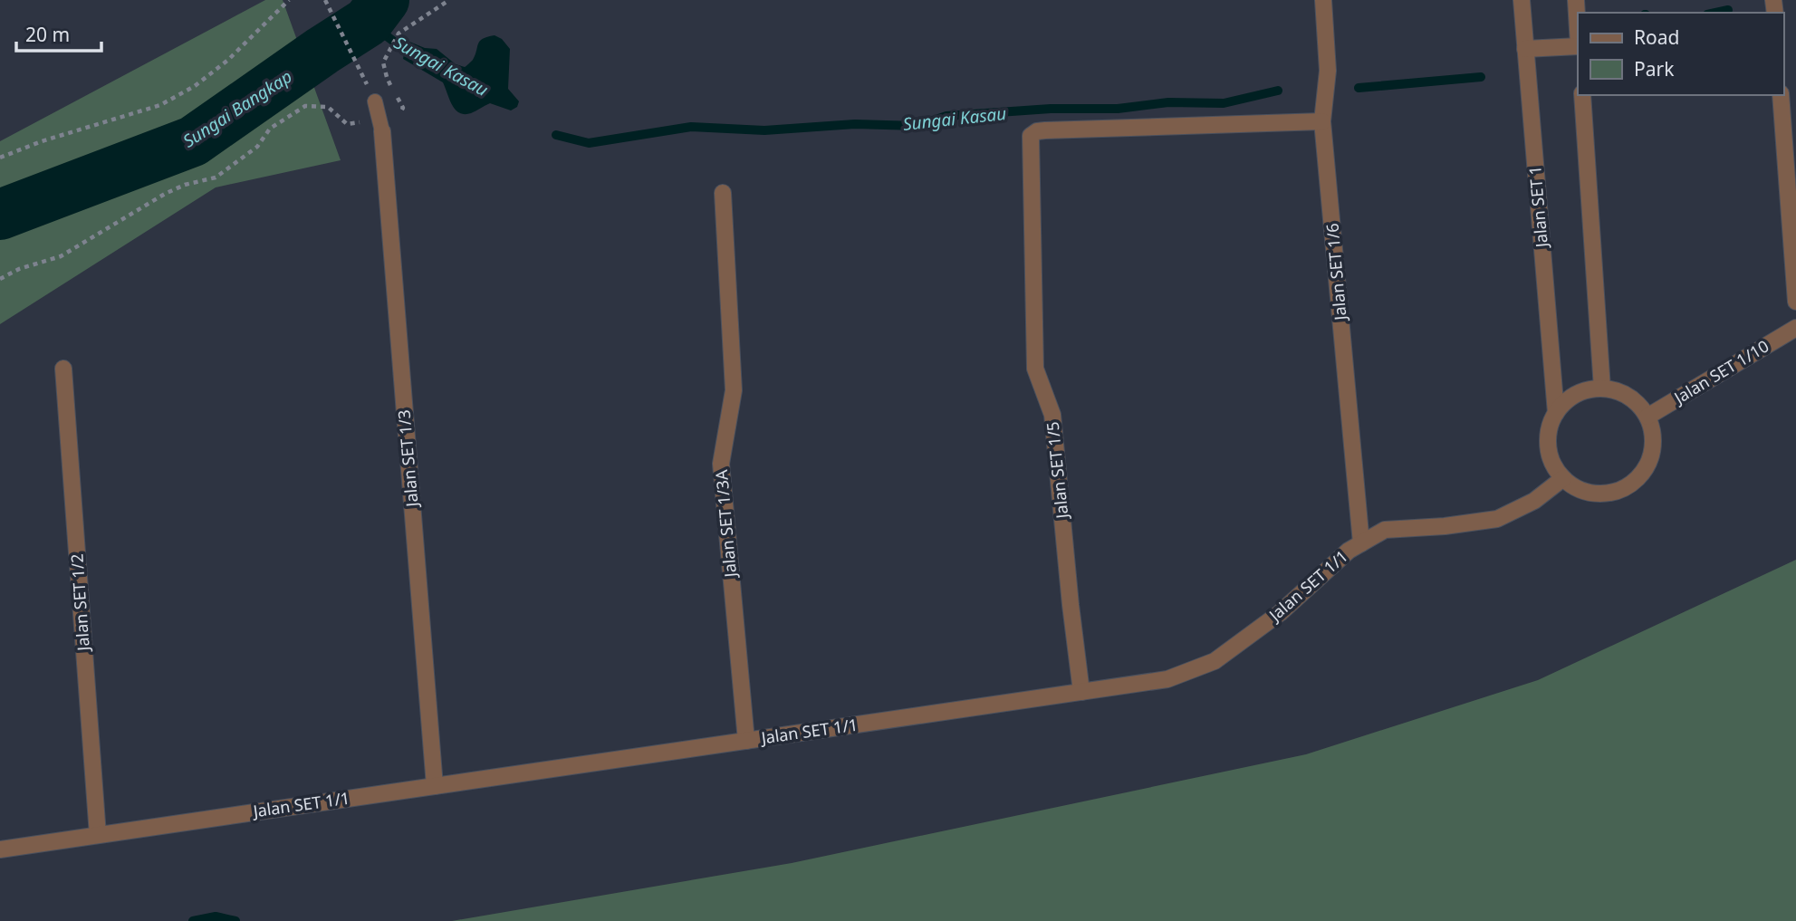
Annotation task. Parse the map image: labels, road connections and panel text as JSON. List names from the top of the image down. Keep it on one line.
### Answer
{"streets":{"street":["Jalan SET 1","Jalan SET 1/6","Jalan SET 1/10","Jalan SET 1/3","Jalan SET 1/5","Jalan SET 1/3A","Jalan SET 1/1","Jalan SET 1/2"]},"crossings":[["Jalan SET 1","Jalan SET 1/10"],["Jalan SET 1","Jalan SET 1/1"],["Jalan SET 1/6","Jalan SET 1/5"],["Jalan SET 1/6","Jalan SET 1/1"],["Jalan SET 1/10","Jalan SET 1/1"],["Jalan SET 1/3","Jalan SET 1/1"],["Jalan SET 1/5","Jalan SET 1/1"],["Jalan SET 1/3A","Jalan SET 1/1"],["Jalan SET 1/1","Jalan SET 1/2"]],"water":["Sungai Kasau","Sungai Bangkap"],"legend":["Road","Park"],"scale_bar":"20 m"}
